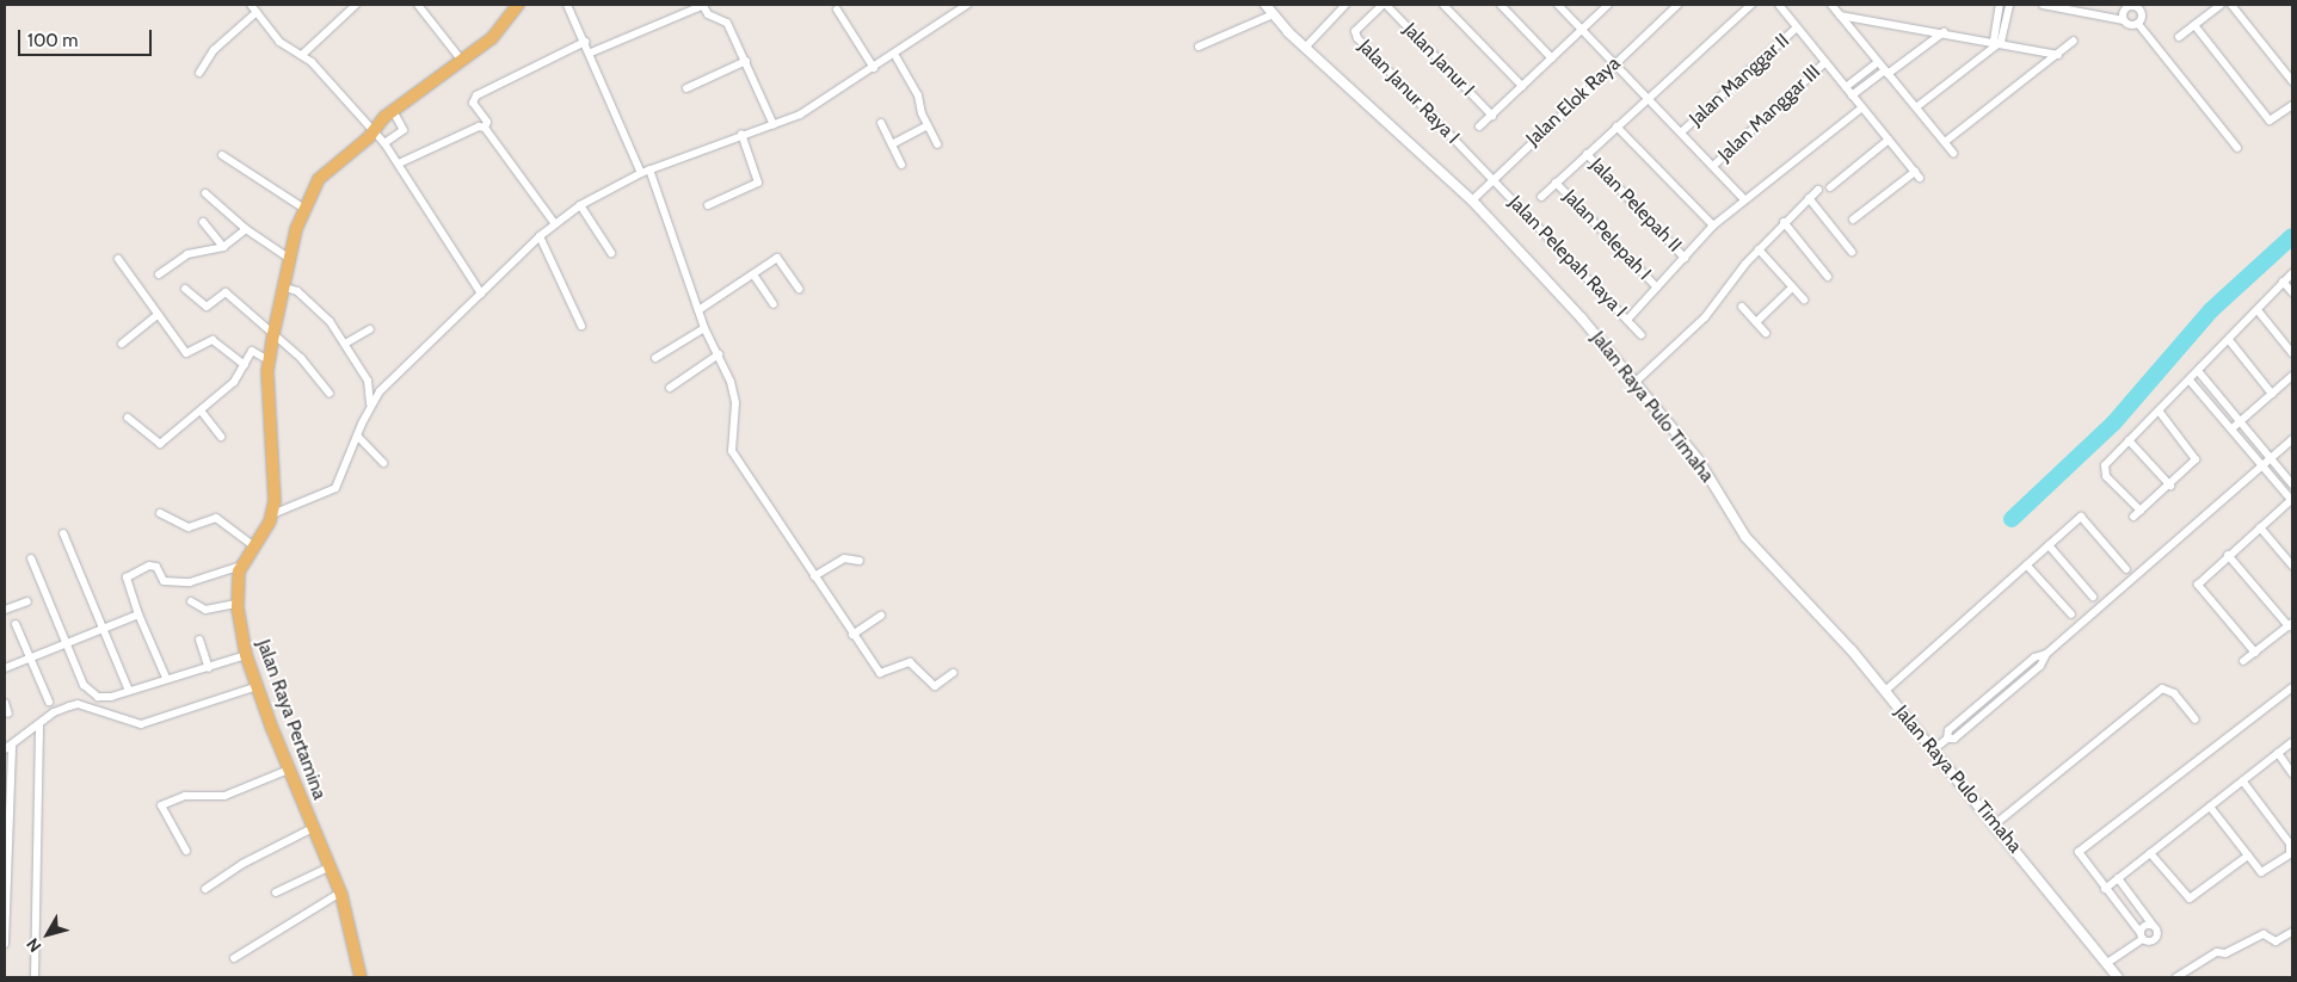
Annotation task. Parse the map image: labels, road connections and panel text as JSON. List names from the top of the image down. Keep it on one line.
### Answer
{"streets":{"main road":["Jalan Raya Pertamina"],"street":["Jalan Janur I","Jalan Manggar II","Jalan Janur Raya I","Jalan Elok Raya","Jalan Manggar III","Jalan Pelepah II","Jalan Pelepah I","Jalan Pelepah Raya I","Jalan Raya Pulo Timaha"]},"crossings":[["Jalan Janur I","Jalan Janur Raya I"],["Jalan Janur Raya I","Jalan Elok Raya"],["Jalan Janur Raya I","Jalan Pelepah Raya I"],["Jalan Elok Raya","Jalan Pelepah Raya I"],["Jalan Elok Raya","Jalan Raya Pulo Timaha"]],"scale_bar":"100 m","north":"bottom left"}
